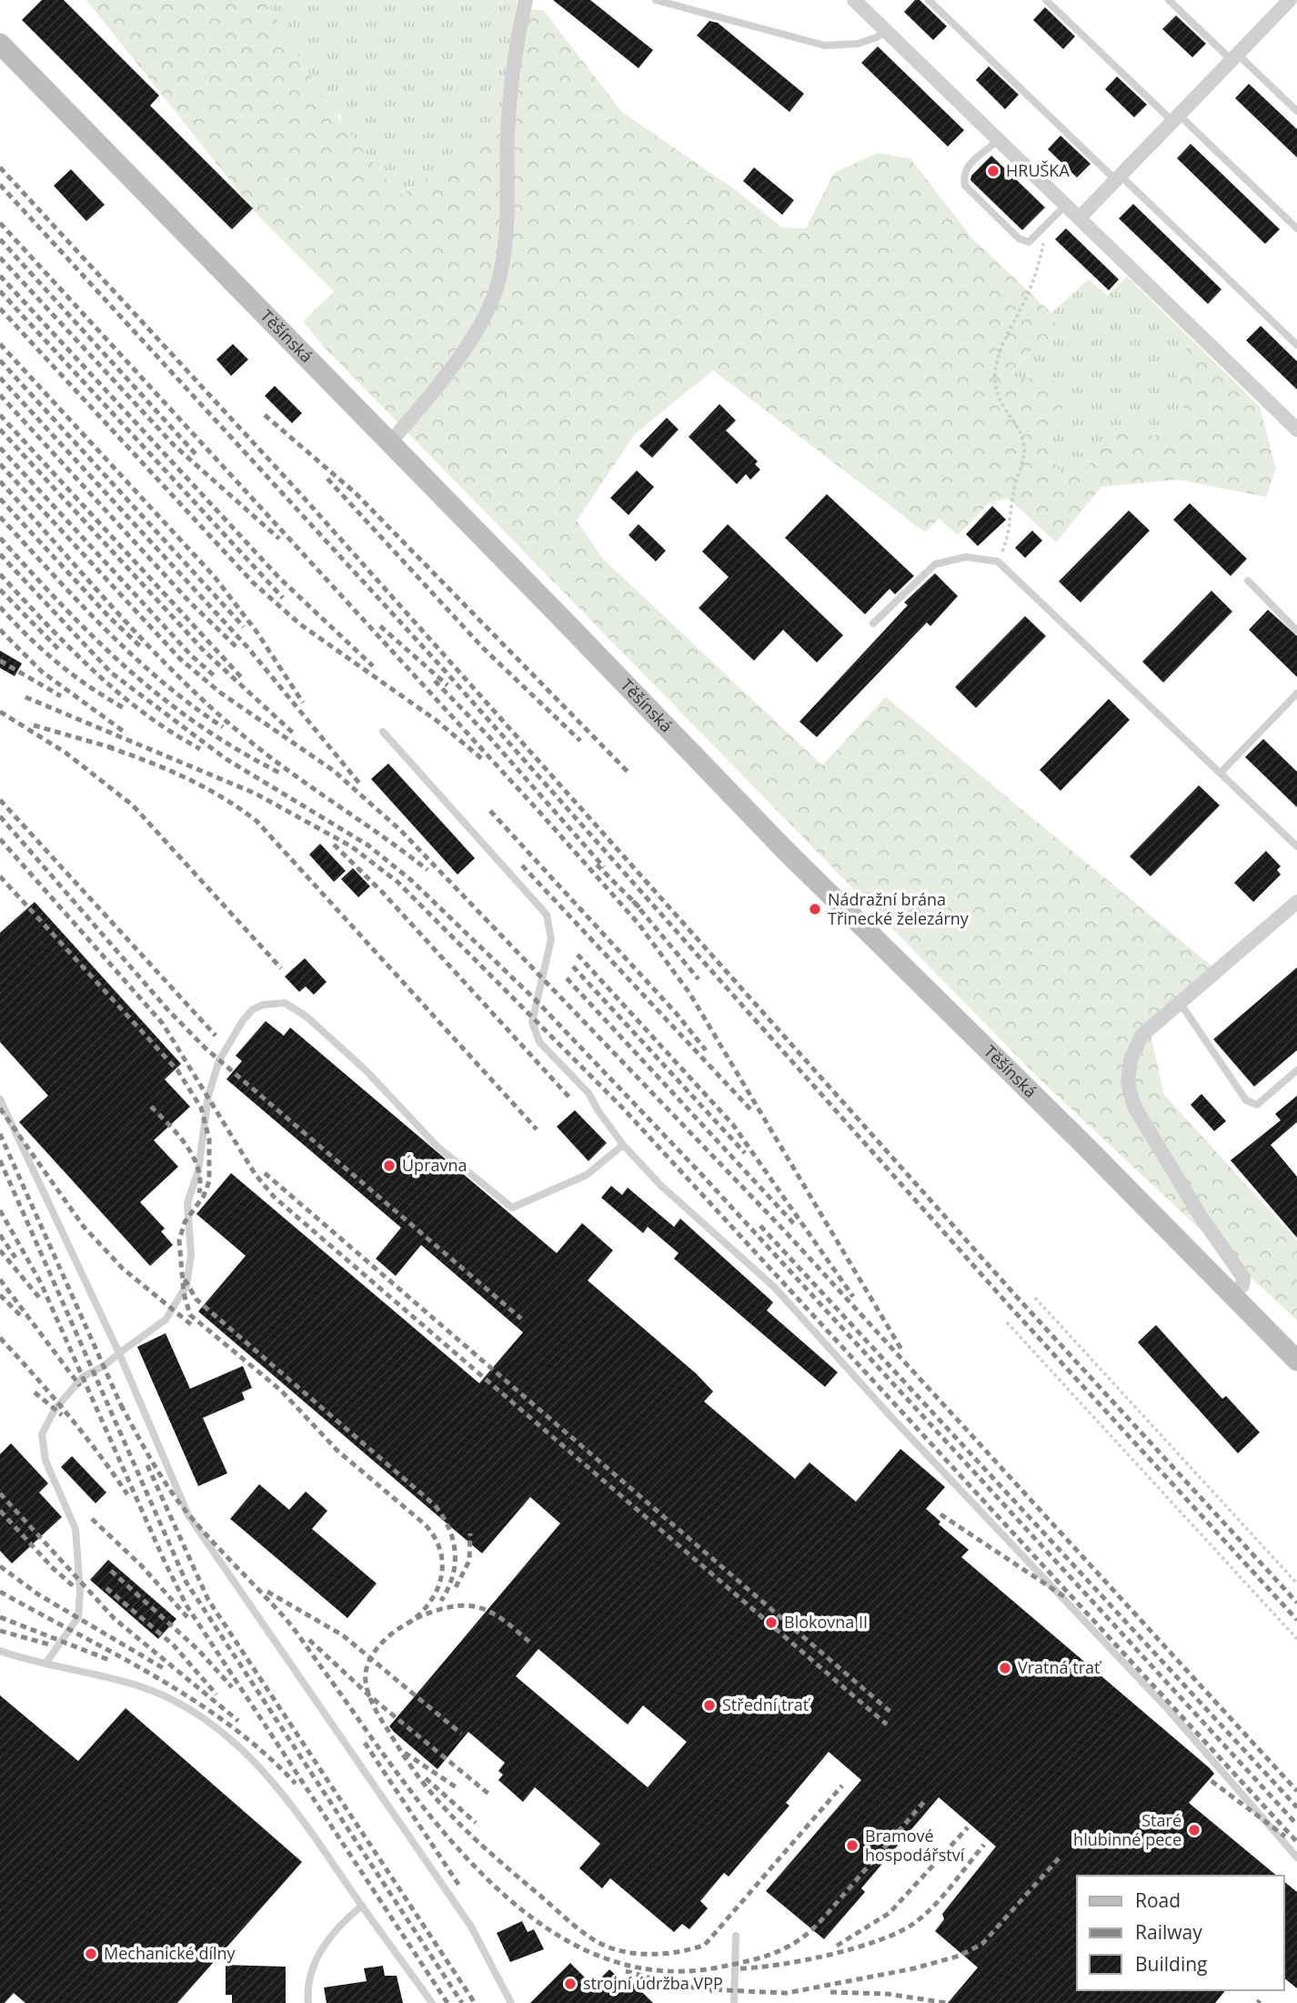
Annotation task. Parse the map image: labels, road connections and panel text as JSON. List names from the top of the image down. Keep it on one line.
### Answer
{"streets":{"main road":["Těšínská"]},"places":["HRUŠKA","Nádražní brána Třinecké železárny","Úpravna","Blokovna II","Vratná trať","Střední trať","Staré hlubinné pece","Bramové hospodářství","Mechanické dílny","strojní údržba VPP"],"legend":["Road","Railway","Building"]}
